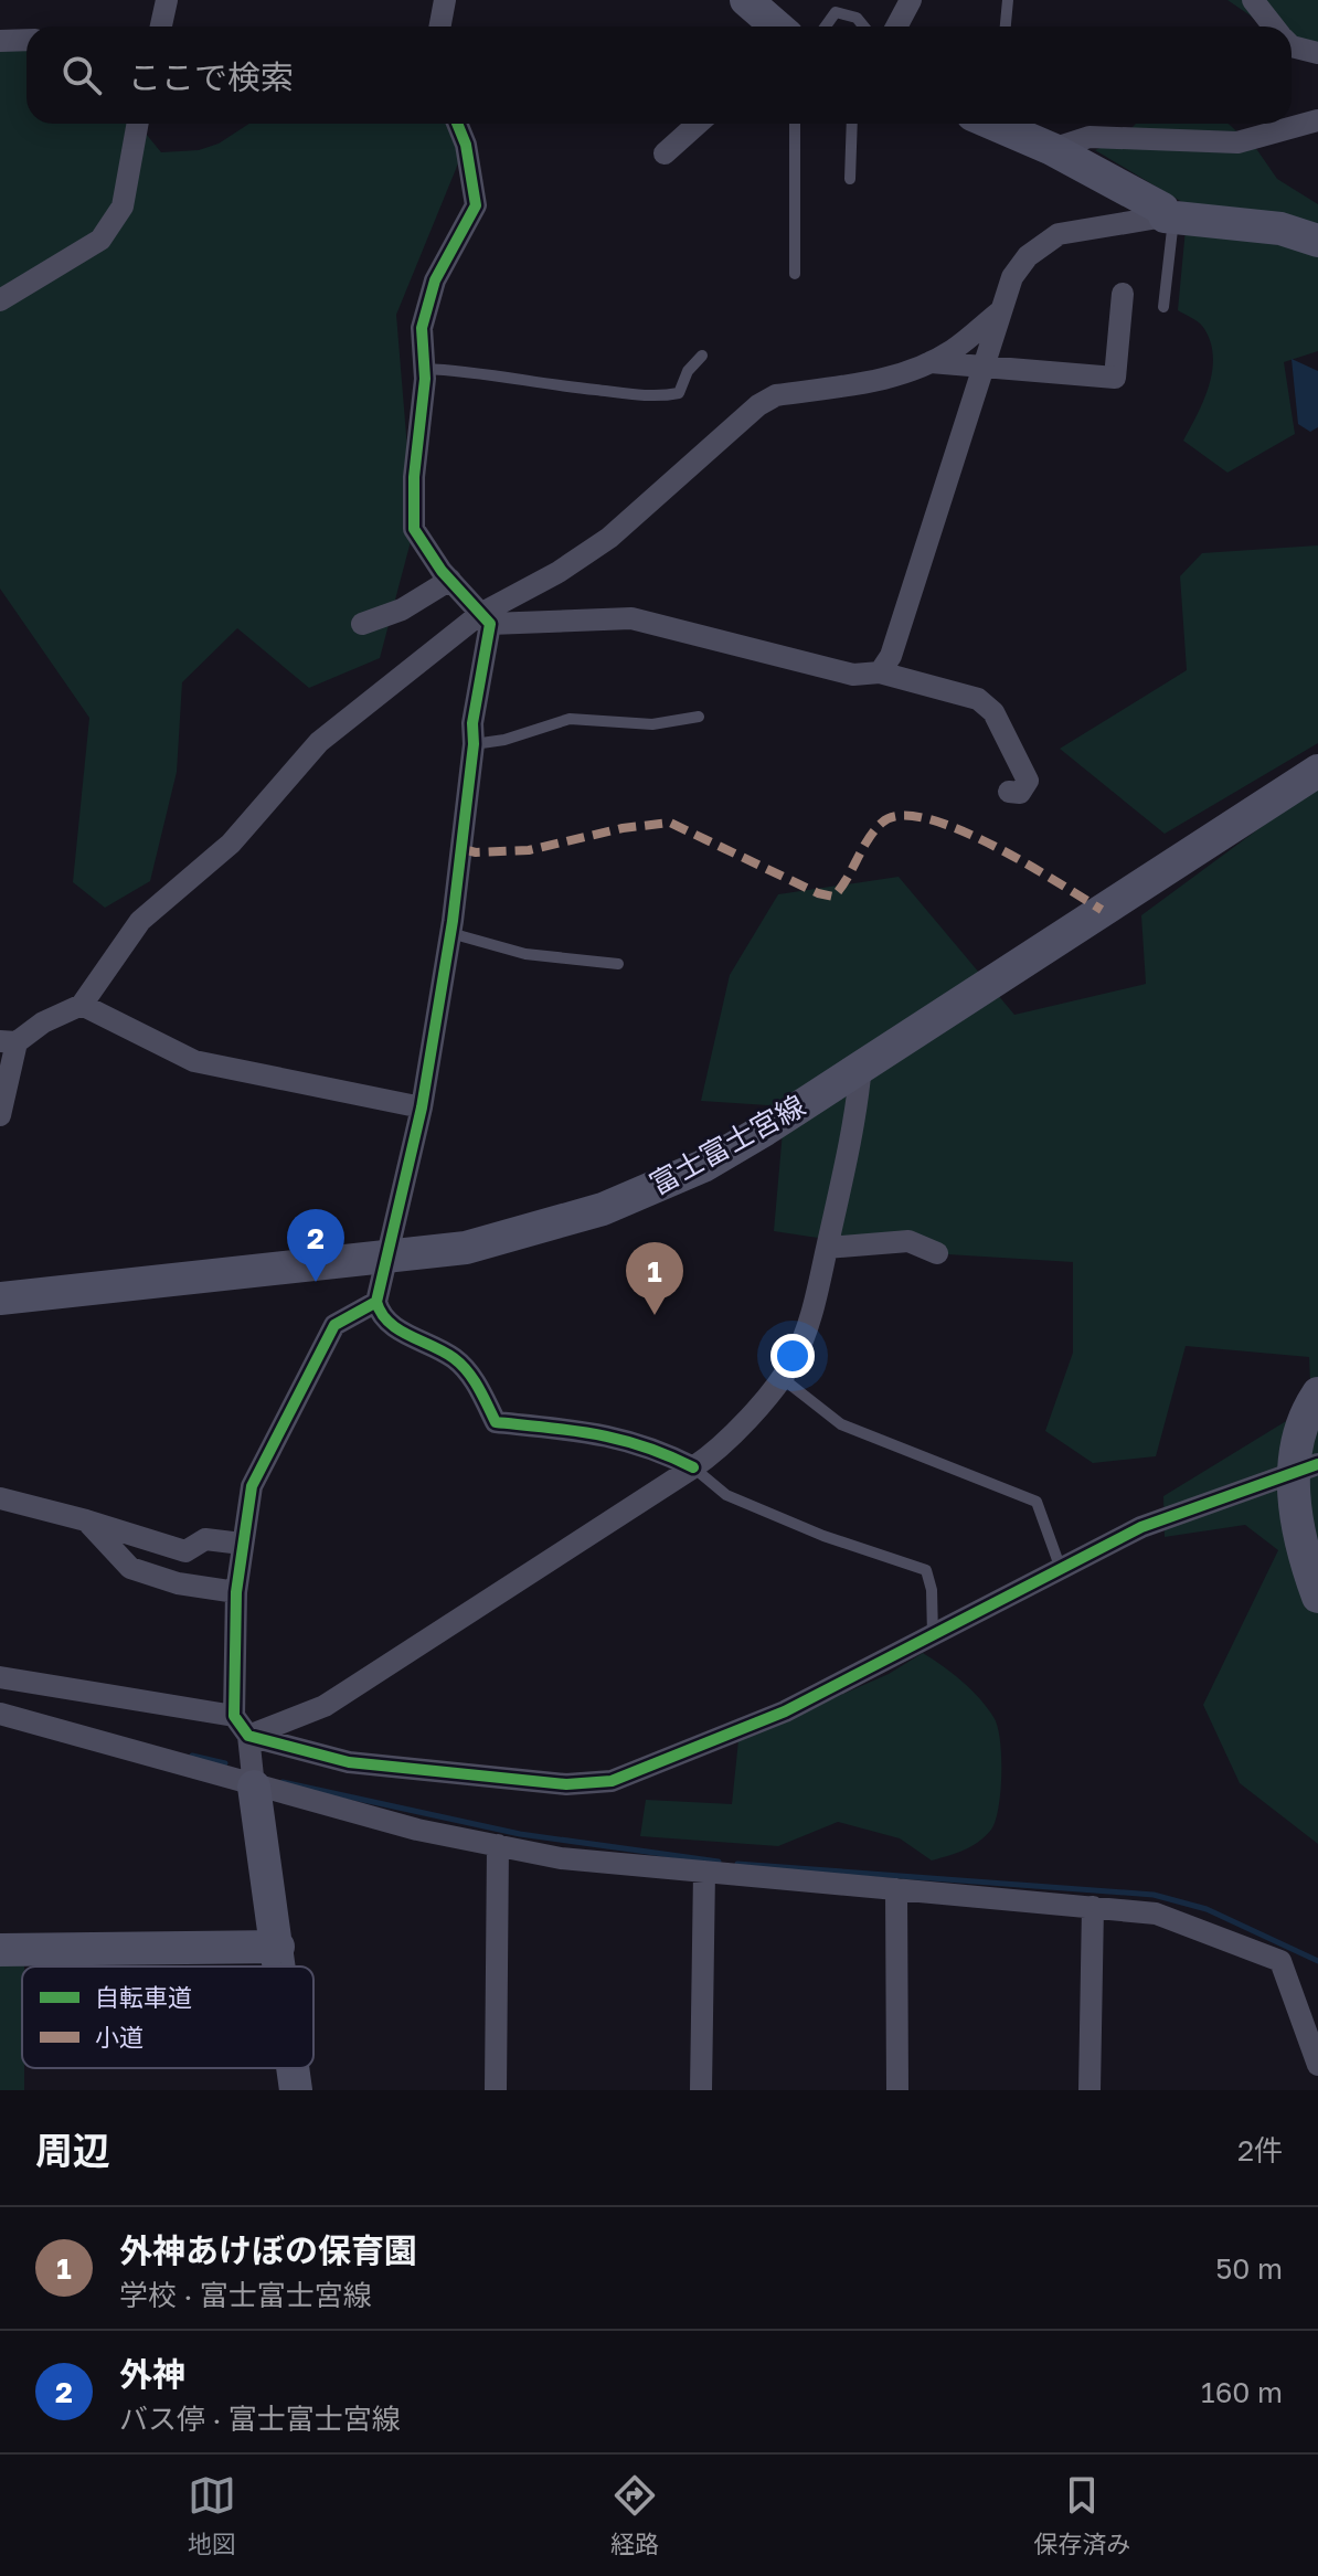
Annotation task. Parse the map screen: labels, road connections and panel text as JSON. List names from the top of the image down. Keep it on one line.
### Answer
{"streets":{"main road":["富士富士宮線"]},"legend":["自転車道","小道"],"page":{"search":"ここで検索","pins":["2","1"],"heading":["周辺","2件"],"list":[{"mark":"1","name":"外神あけぼの保育園","note":"学校 · 富士富士宮線","value":"50 m"},{"mark":"2","name":"外神","note":"バス停 · 富士富士宮線","value":"160 m"}],"nav":["地図","経路","保存済み"]}}
